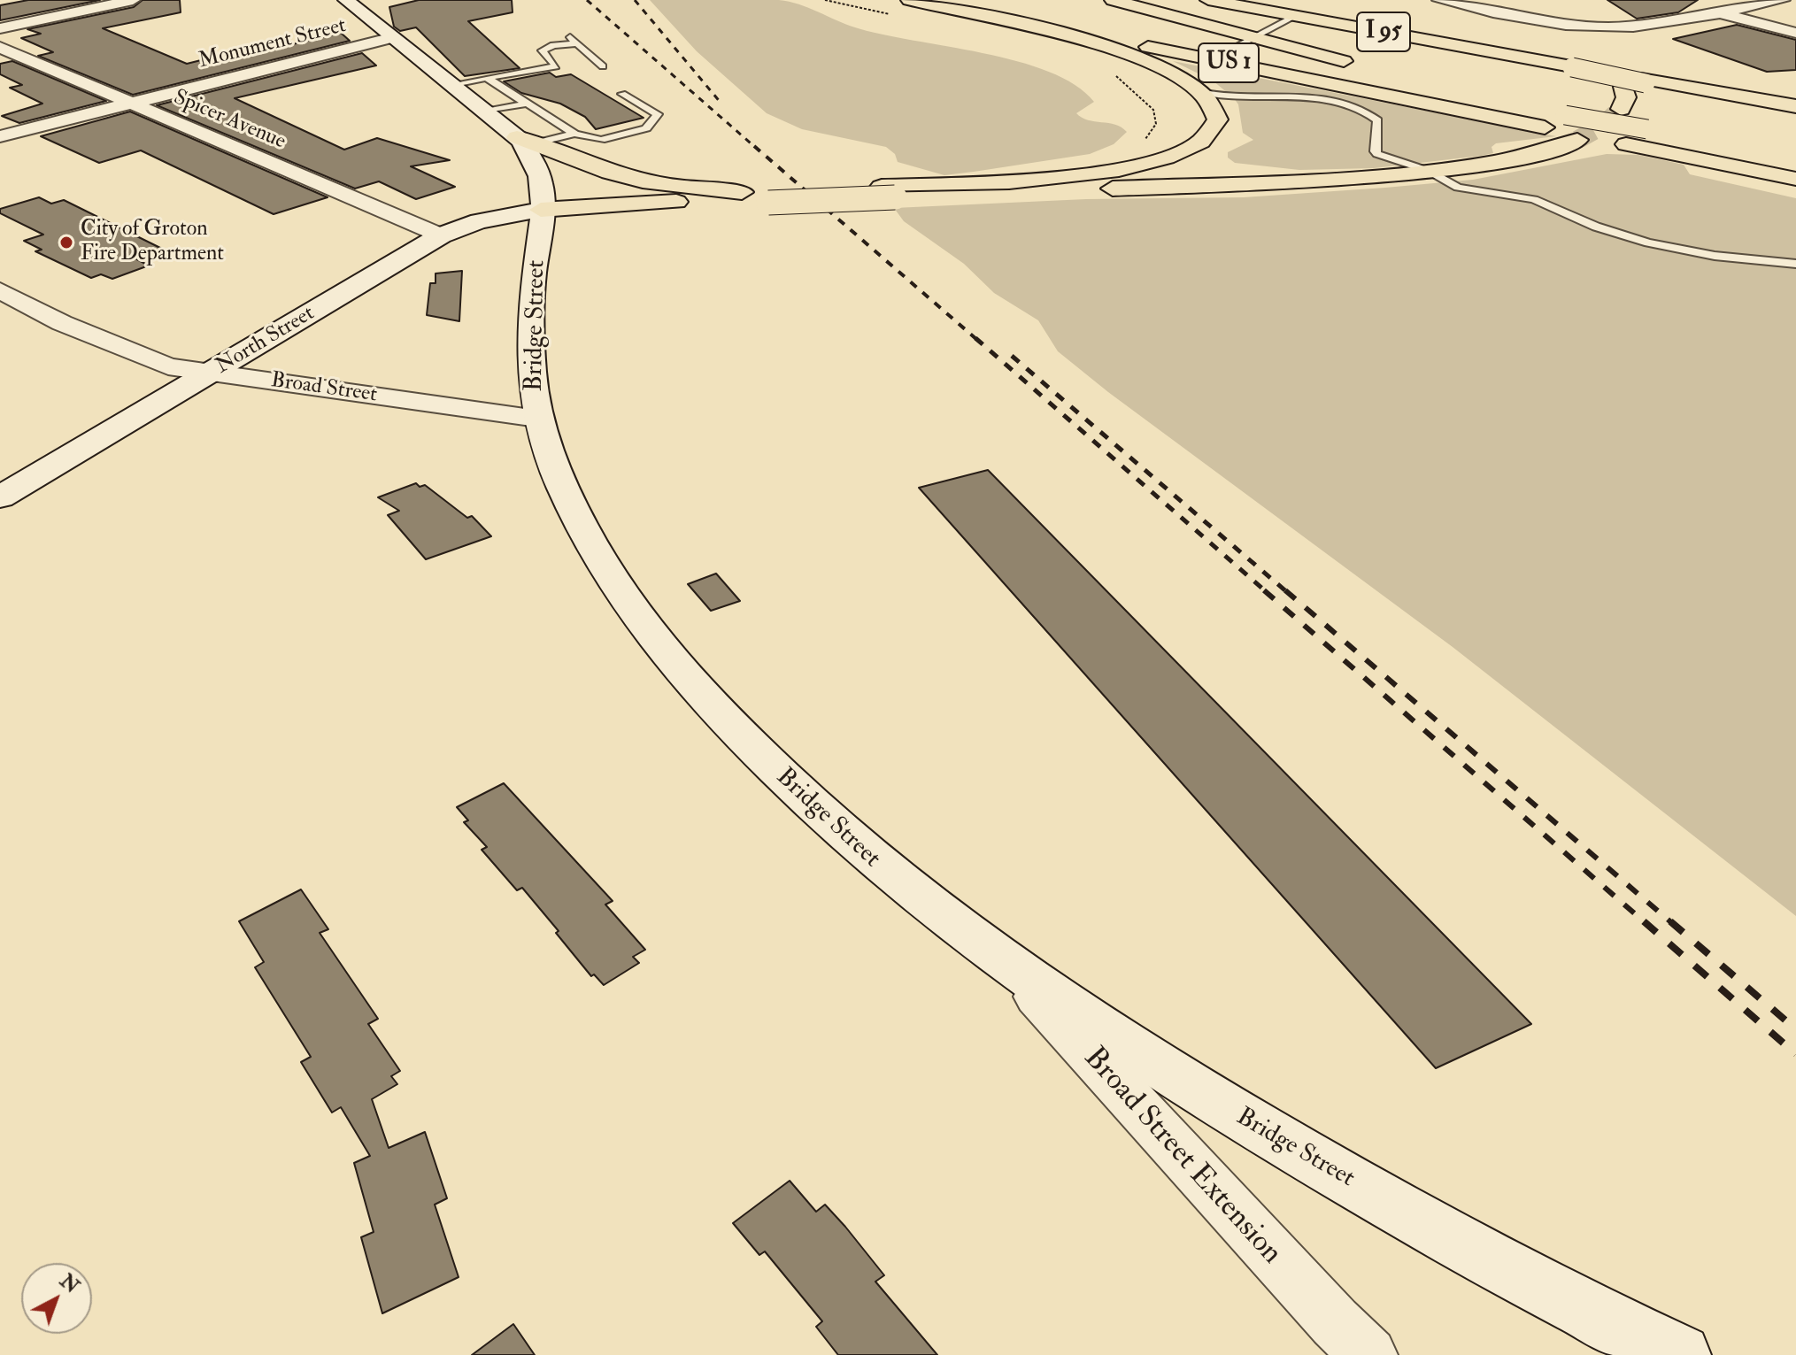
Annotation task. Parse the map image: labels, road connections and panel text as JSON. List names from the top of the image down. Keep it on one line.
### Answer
{"streets":{"highway":["I 95","US 1"],"main road":["Bridge Street","North Street"],"street":["Monument Street","Spicer Avenue","Broad Street","Broad Street Extension"]},"crossings":[["I 95","US 1"],["Monument Street","Spicer Avenue"],["Monument Street","Bridge Street"],["Spicer Avenue","North Street"],["Bridge Street","North Street"],["Bridge Street","Broad Street"],["Bridge Street","Broad Street Extension"],["North Street","Broad Street"]],"places":["City of Groton Fire Department"],"north":"top right"}
